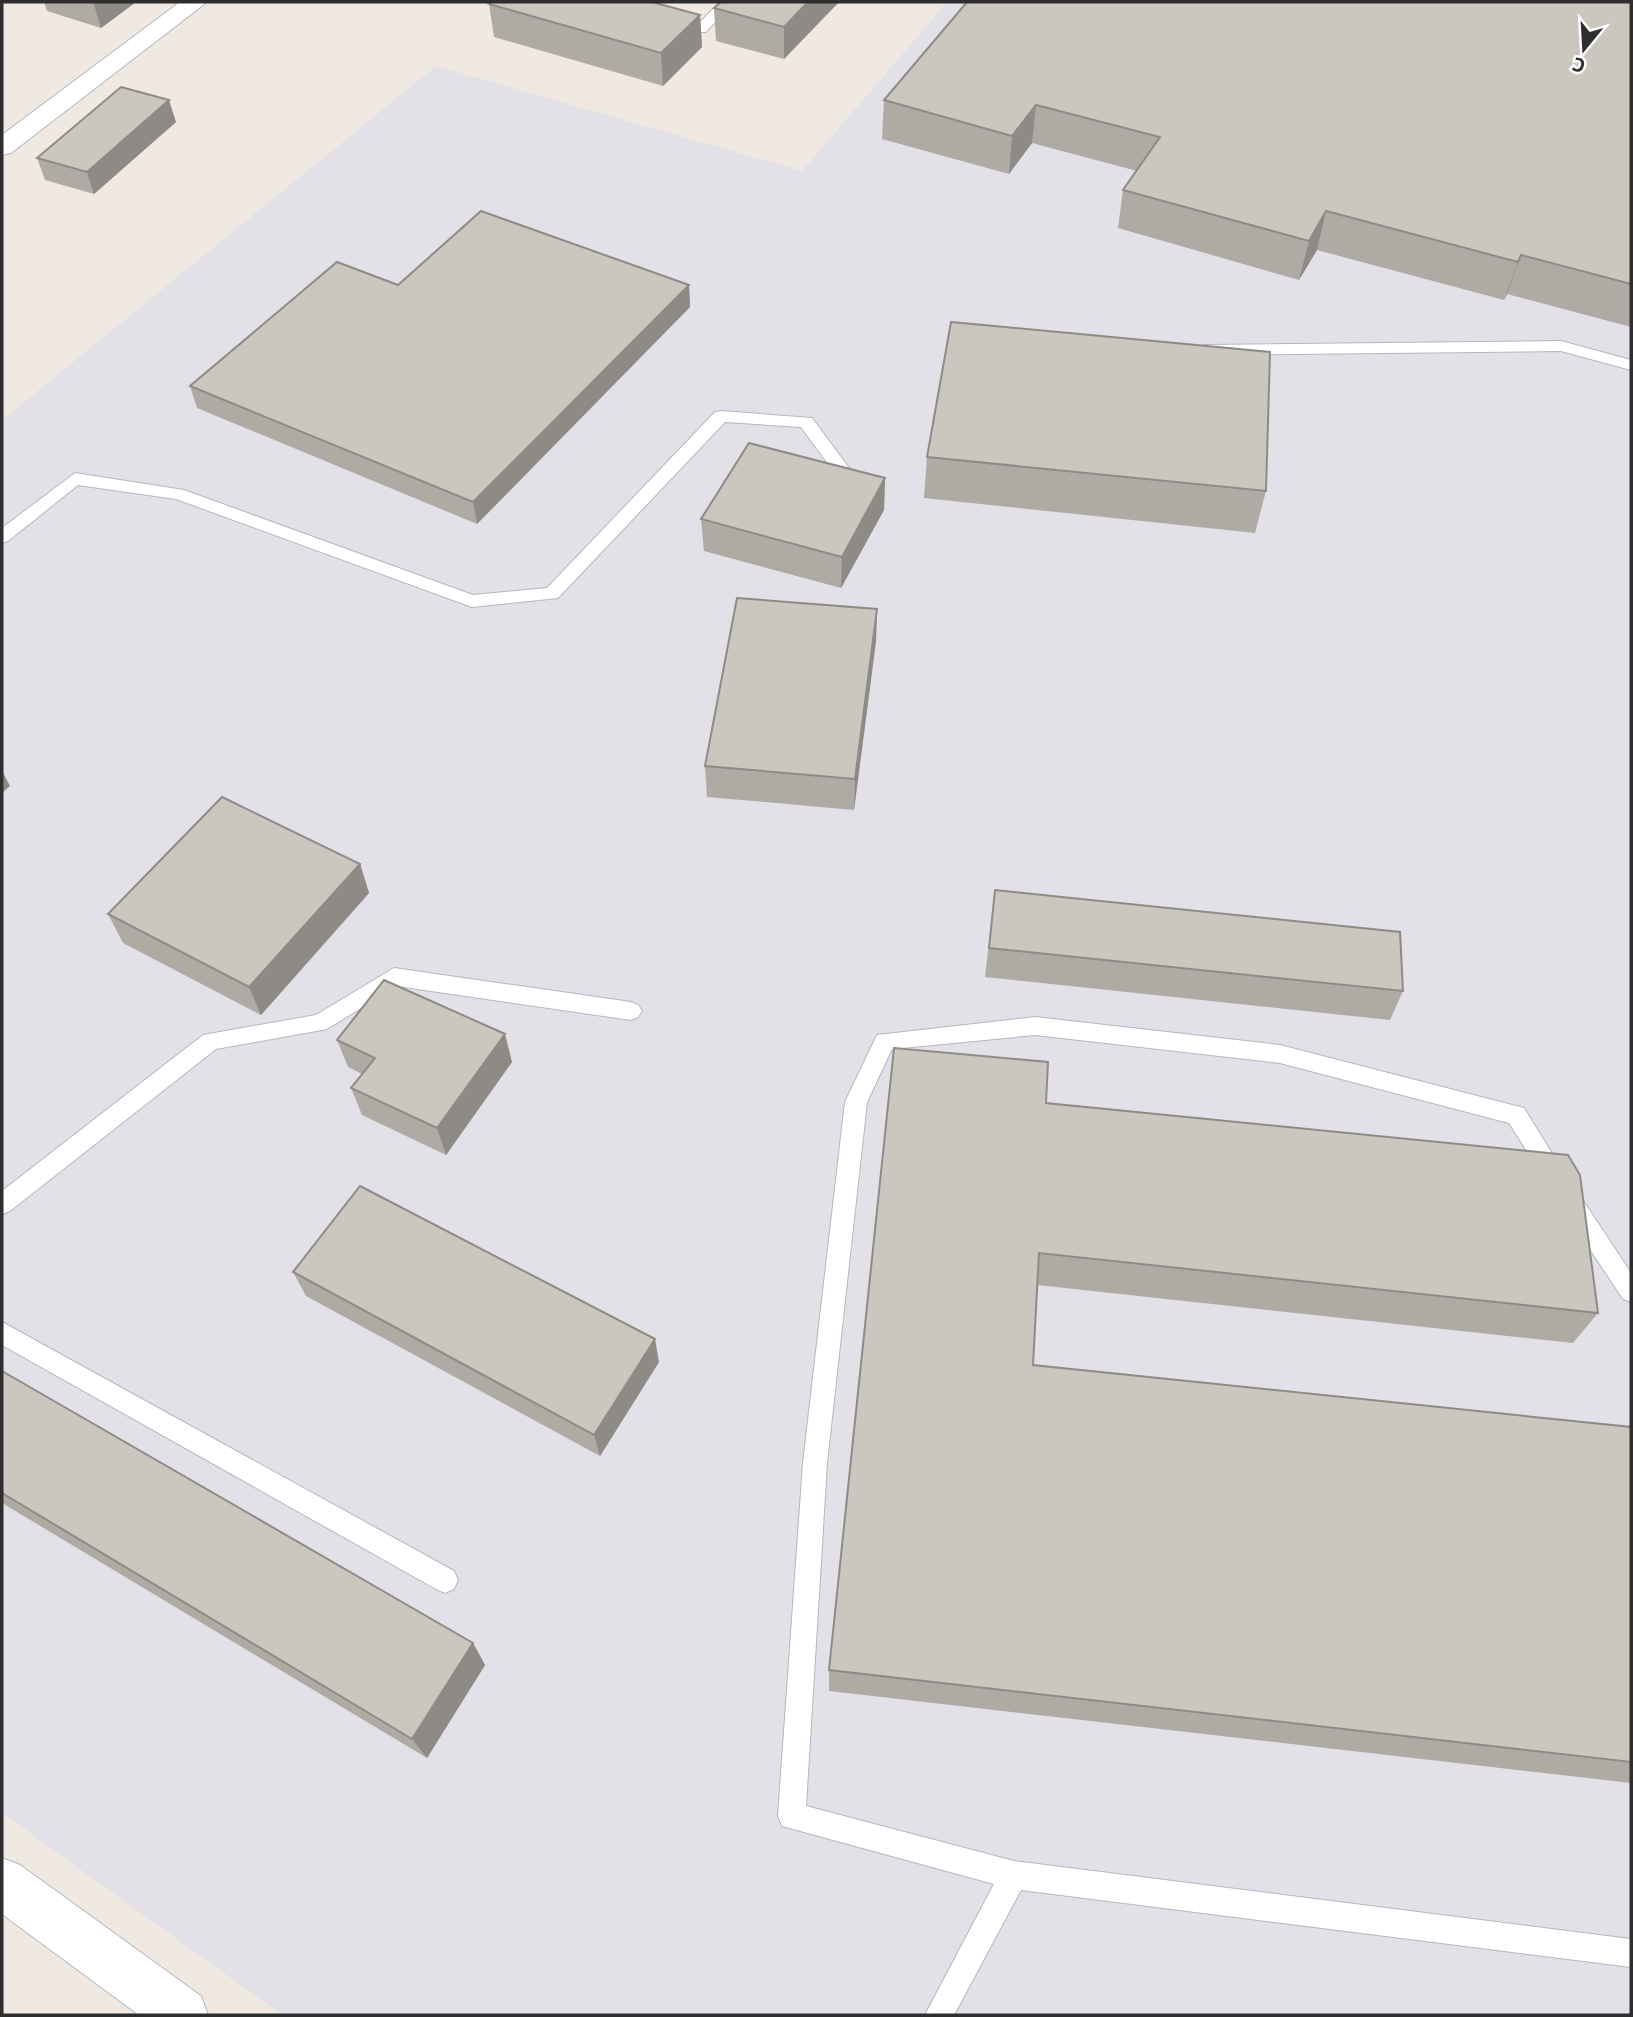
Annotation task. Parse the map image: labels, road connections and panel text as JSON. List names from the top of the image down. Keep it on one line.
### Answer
{"north":"bottom"}
